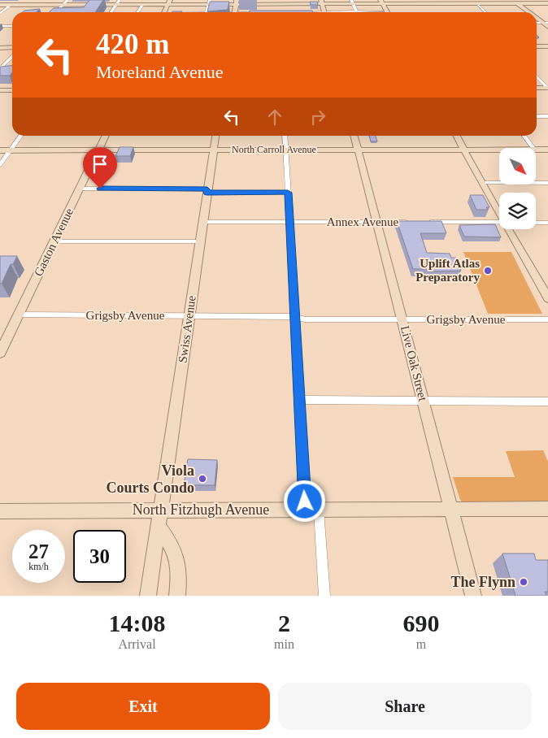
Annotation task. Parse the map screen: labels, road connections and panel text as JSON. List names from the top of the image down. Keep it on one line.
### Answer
{"streets":{"street":["North Carroll Avenue","Annex Avenue","Gaston Avenue","Grigsby Avenue","Swiss Avenue","Live Oak Street","North Fitzhugh Avenue"]},"crossings":[["North Carroll Avenue","Gaston Avenue"],["North Carroll Avenue","Swiss Avenue"],["North Carroll Avenue","Live Oak Street"],["Annex Avenue","Swiss Avenue"],["Annex Avenue","Live Oak Street"],["Gaston Avenue","Grigsby Avenue"],["Grigsby Avenue","Swiss Avenue"],["Grigsby Avenue","Live Oak Street"],["Swiss Avenue","North Fitzhugh Avenue"],["Live Oak Street","North Fitzhugh Avenue"]],"places":["Uplift Atlas Preparatory","Viola Courts Condo","The Flynn"],"north":"bottom right","page":{"turn":["420 m","Moreland Avenue"],"speed":"27 km/h","limit":"30","eta":["14:08","Arrival","2","min","690","m"],"buttons":["Exit","Share"]}}
